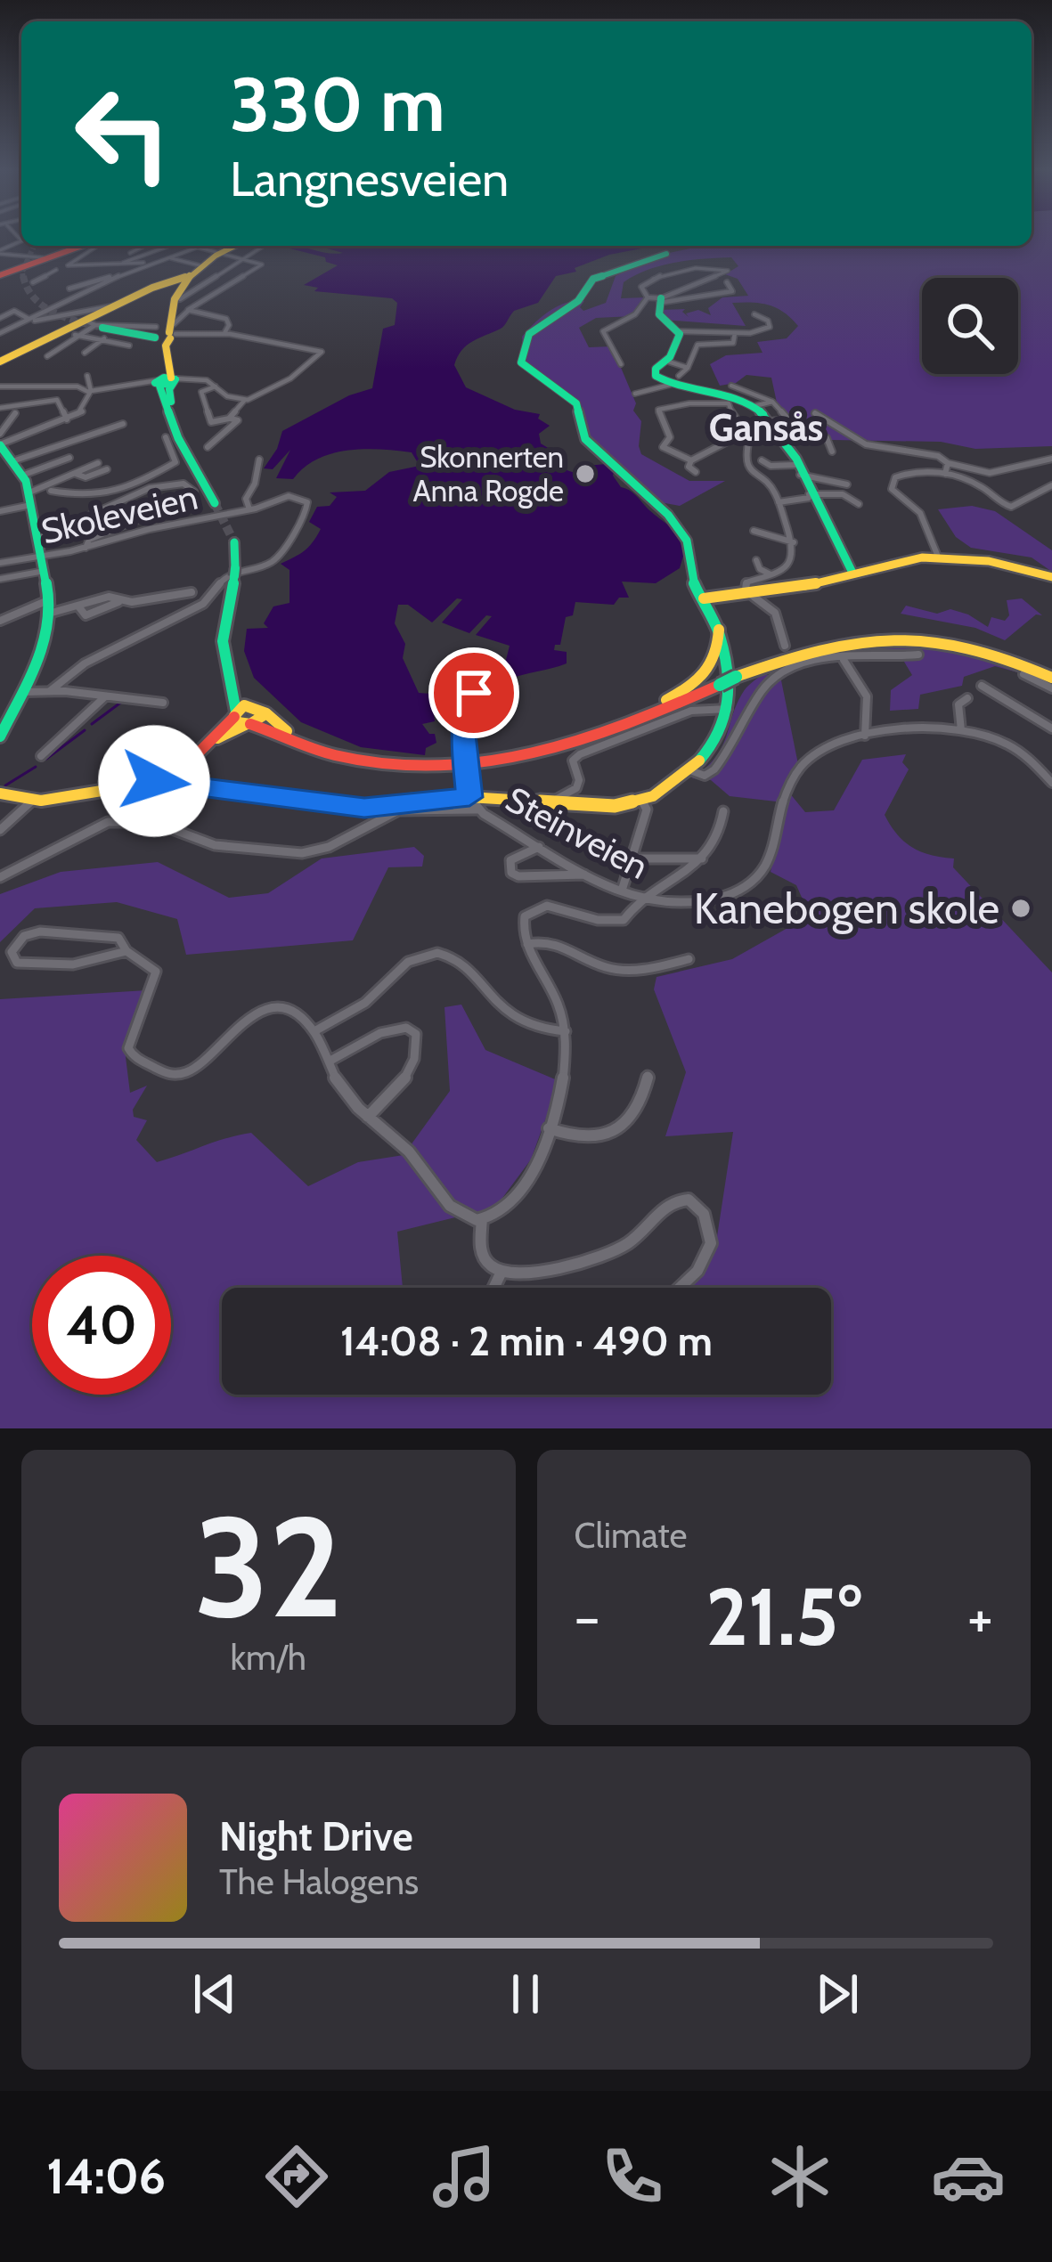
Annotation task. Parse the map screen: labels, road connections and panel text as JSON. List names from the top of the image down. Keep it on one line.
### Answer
{"streets":{"street":["Skoleveien","Steinveien"]},"districts":["Gansås"],"places":["Skonnerten Anna Rogde","Kanebogen skole"],"page":{"turn":["330 m","Langnesveien"],"limit":"40","trip":"14:08 · 2 min · 490 m","tile":[["32","km/h"],"Climate"],"heat":["−","21.5°","+"],"song":["Night Drive","The Halogens"],"tabs":"14:06"}}
